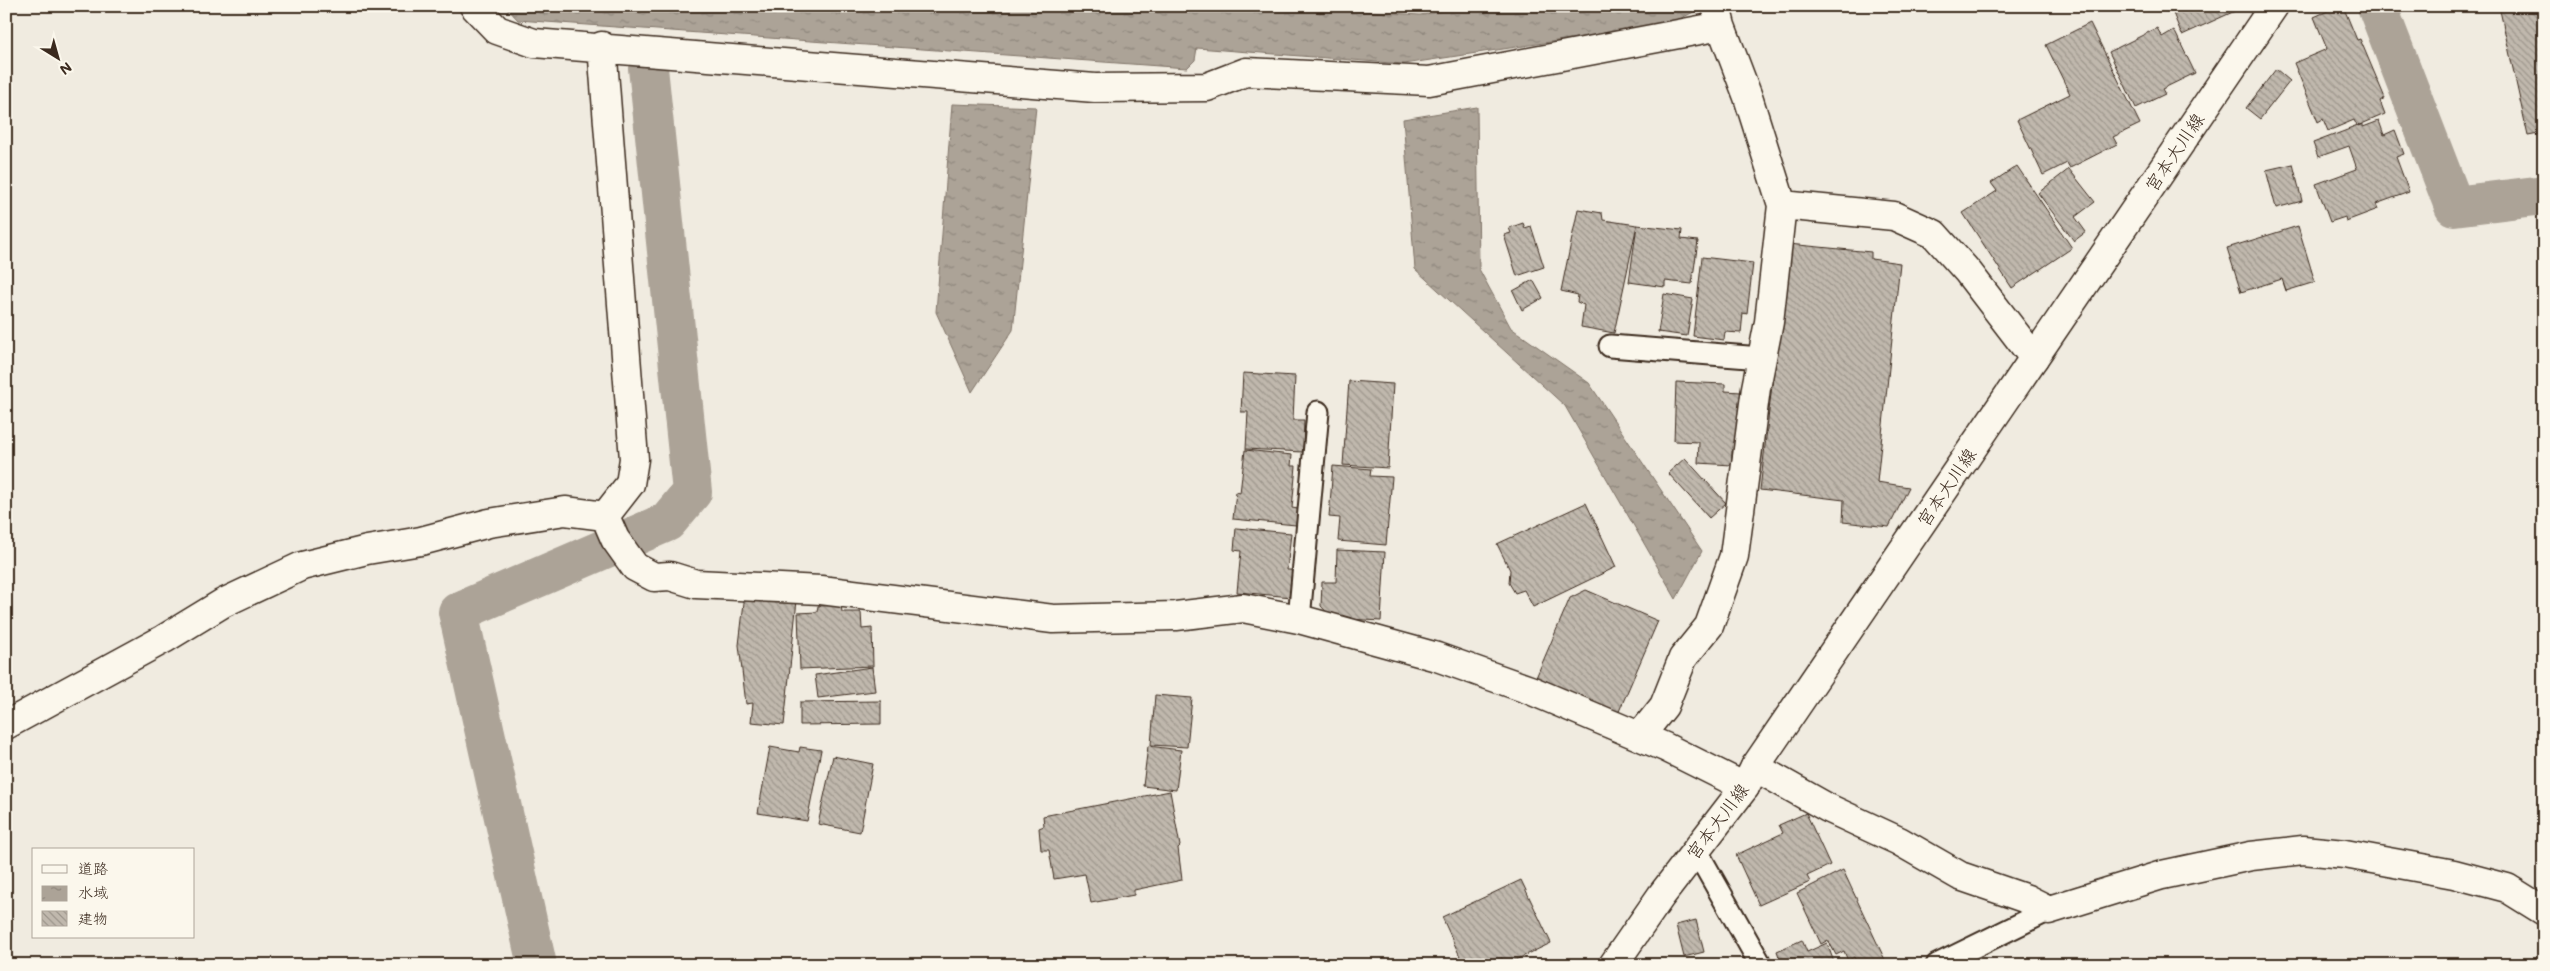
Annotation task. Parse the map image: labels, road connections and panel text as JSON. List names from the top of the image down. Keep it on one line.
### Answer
{"streets":{"street":["宮本大川線"]},"legend":["道路","水域","建物"],"north":"bottom right"}
